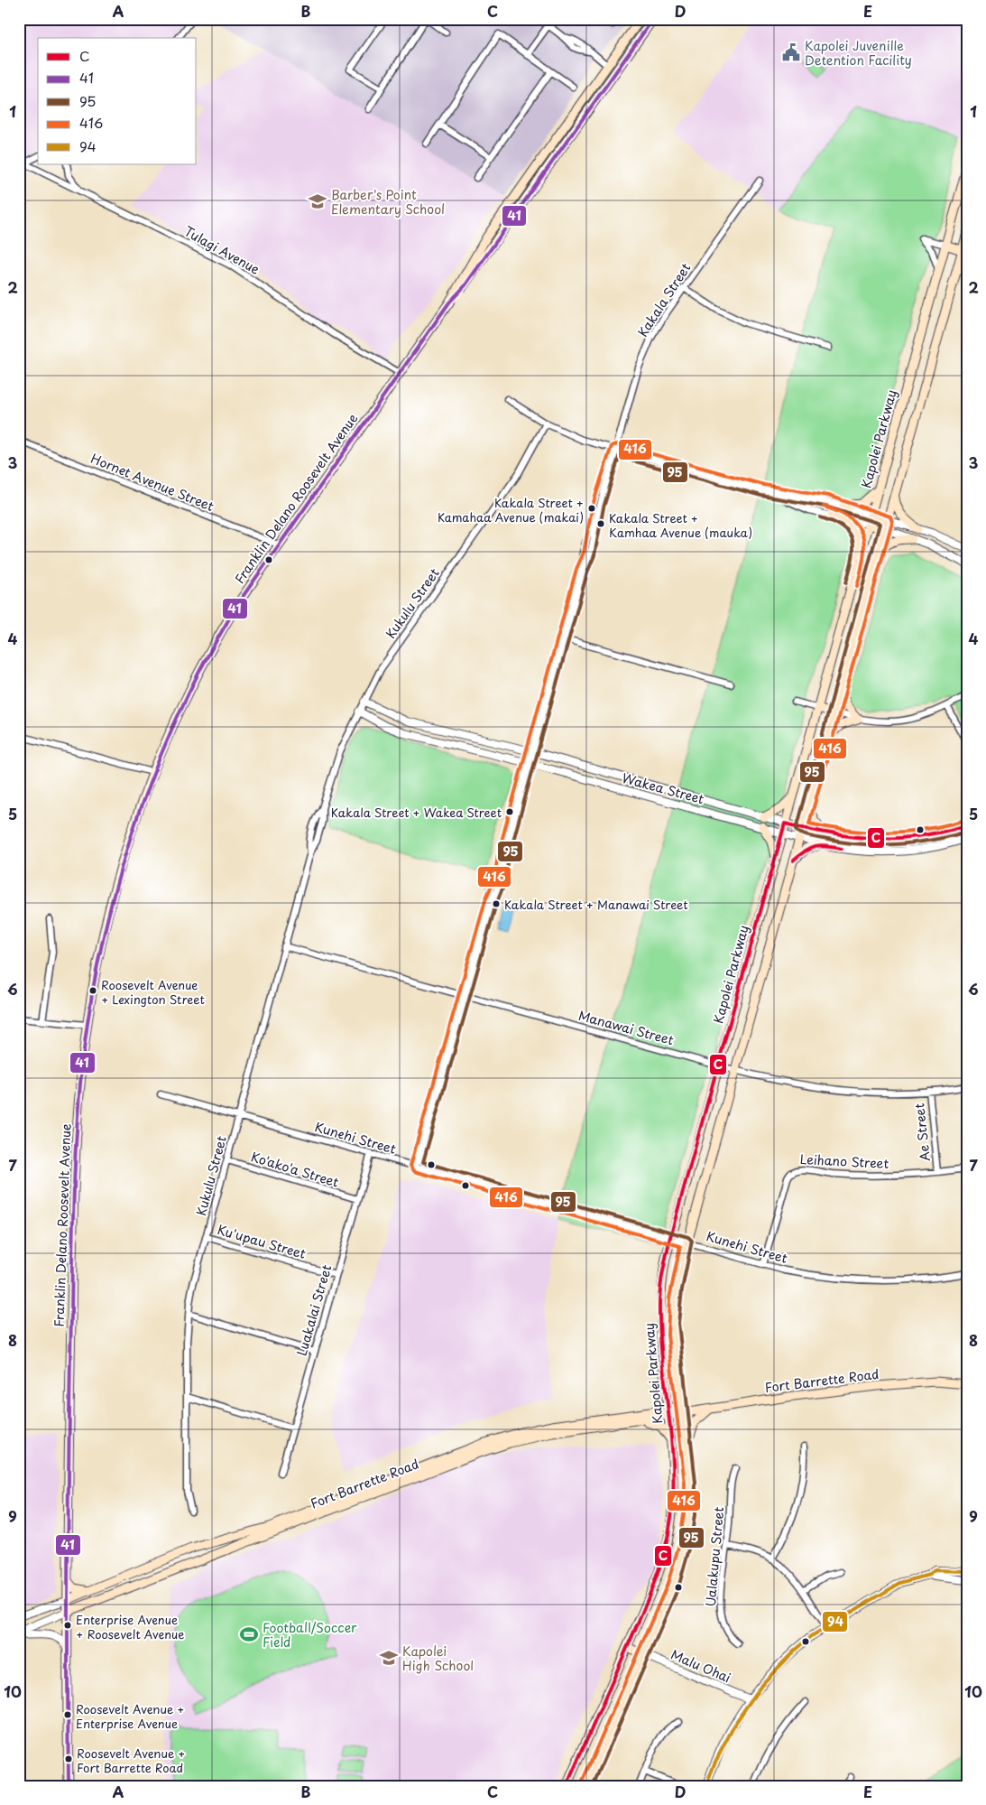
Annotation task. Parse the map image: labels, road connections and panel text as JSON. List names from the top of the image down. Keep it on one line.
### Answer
{"streets":{"main road":["Kapolei Parkway","Franklin Delano Roosevelt Avenue","Fort Barrette Road"],"street":["Tulagi Avenue","Kakala Street","Hornet Avenue Street","Kukulu Street","Wakea Street","Manawai Street","Ae Street","Kunehi Street","Leihano Street","Ko'ako'a Street","Ku'upau Street","Luakalai Street","Ualakupu Street","Malu Ohai"]},"crossings":[["Tulagi Avenue","Franklin Delano Roosevelt Avenue"],["Kakala Street","Wakea Street"],["Kakala Street","Manawai Street"],["Kakala Street","Kunehi Street"],["Kapolei Parkway","Wakea Street"],["Kapolei Parkway","Manawai Street"],["Kapolei Parkway","Kunehi Street"],["Kapolei Parkway","Fort Barrette Road"],["Kapolei Parkway","Malu Ohai"],["Hornet Avenue Street","Franklin Delano Roosevelt Avenue"],["Franklin Delano Roosevelt Avenue","Fort Barrette Road"],["Kukulu Street","Wakea Street"],["Kukulu Street","Manawai Street"],["Kukulu Street","Kunehi Street"],["Kukulu Street","Ko'ako'a Street"],["Kukulu Street","Ku'upau Street"],["Manawai Street","Ae Street"],["Ae Street","Leihano Street"],["Kunehi Street","Leihano Street"],["Kunehi Street","Luakalai Street"],["Ko'ako'a Street","Luakalai Street"],["Ku'upau Street","Luakalai Street"]],"places":{"public building":["Kapolei Juvenille Detention Facility"],"school or university":["Barber's Point Elementary School","Kapolei High School"],"other":["Kakala Street + Kamahaa Avenue (makai)","Kakala Street + Kamhaa Avenue (mauka)","Kakala Street + Wakea Street","Kakala Street + Manawai Street","Roosevelt Avenue + Lexington Street","Enterprise Avenue + Roosevelt Avenue","Roosevelt Avenue + Enterprise Avenue","Roosevelt Avenue + Fort Barrette Road"],"sports":["Football/Soccer Field"]},"lines":["transit line 41","transit line 416","transit line 95","transit line C","transit line 94"],"legend":["C","41","95","416","94"],"grid":{"columns":["A","B","C","D","E"],"rows":["1","2","3","4","5","6","7","8","9","10"]}}
